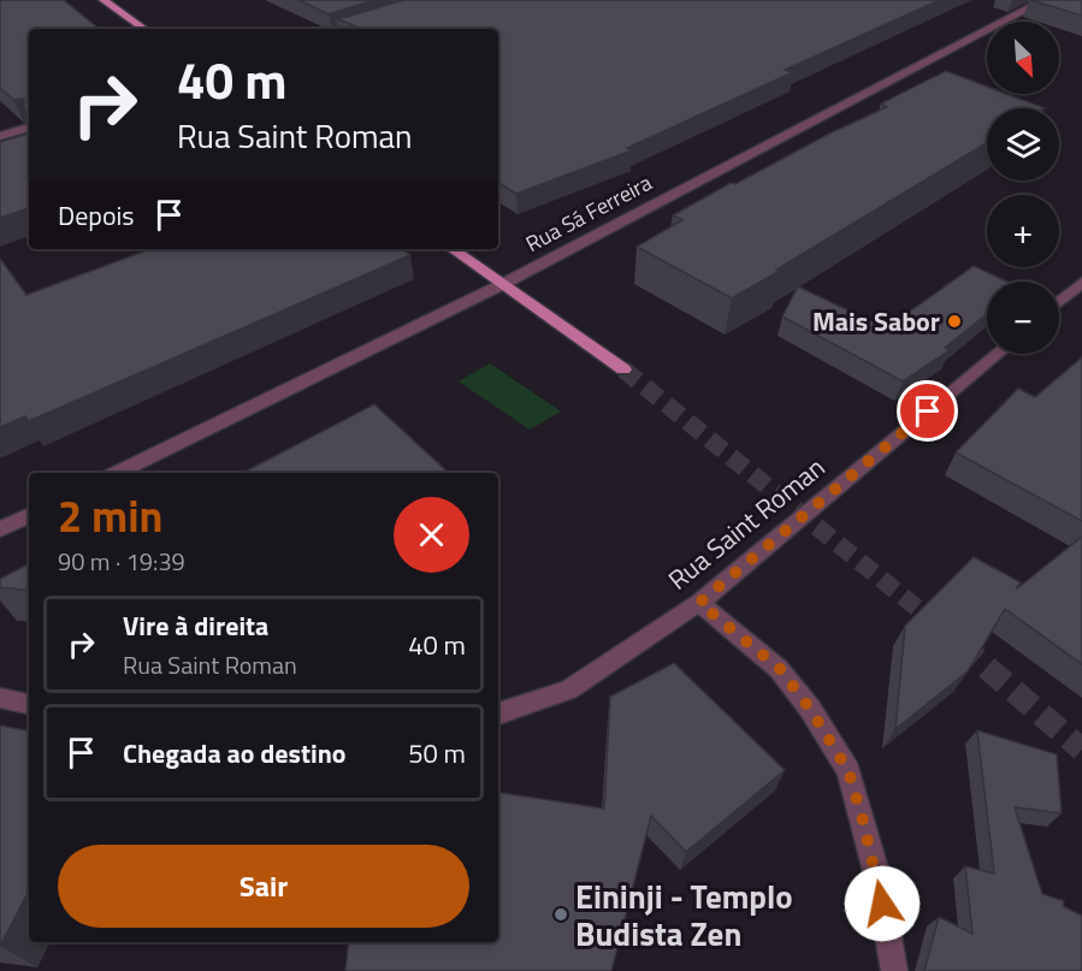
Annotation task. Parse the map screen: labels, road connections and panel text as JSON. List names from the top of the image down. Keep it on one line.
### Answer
{"streets":{"street":["Rua Sá Ferreira","Rua Saint Roman"]},"places":["Mais Sabor","Eininji - Templo Budista Zen"],"north":"bottom right","page":{"map_buttons":["+","−"],"turn":["40 m","Rua Saint Roman"],"then":"Depois","heading":["2 min","90 m · 19:39"],"list":[{"name":"Vire à direita","note":"Rua Saint Roman","value":"40 m"},{"name":"Chegada ao destino","value":"50 m"}],"buttons":"Sair"}}
